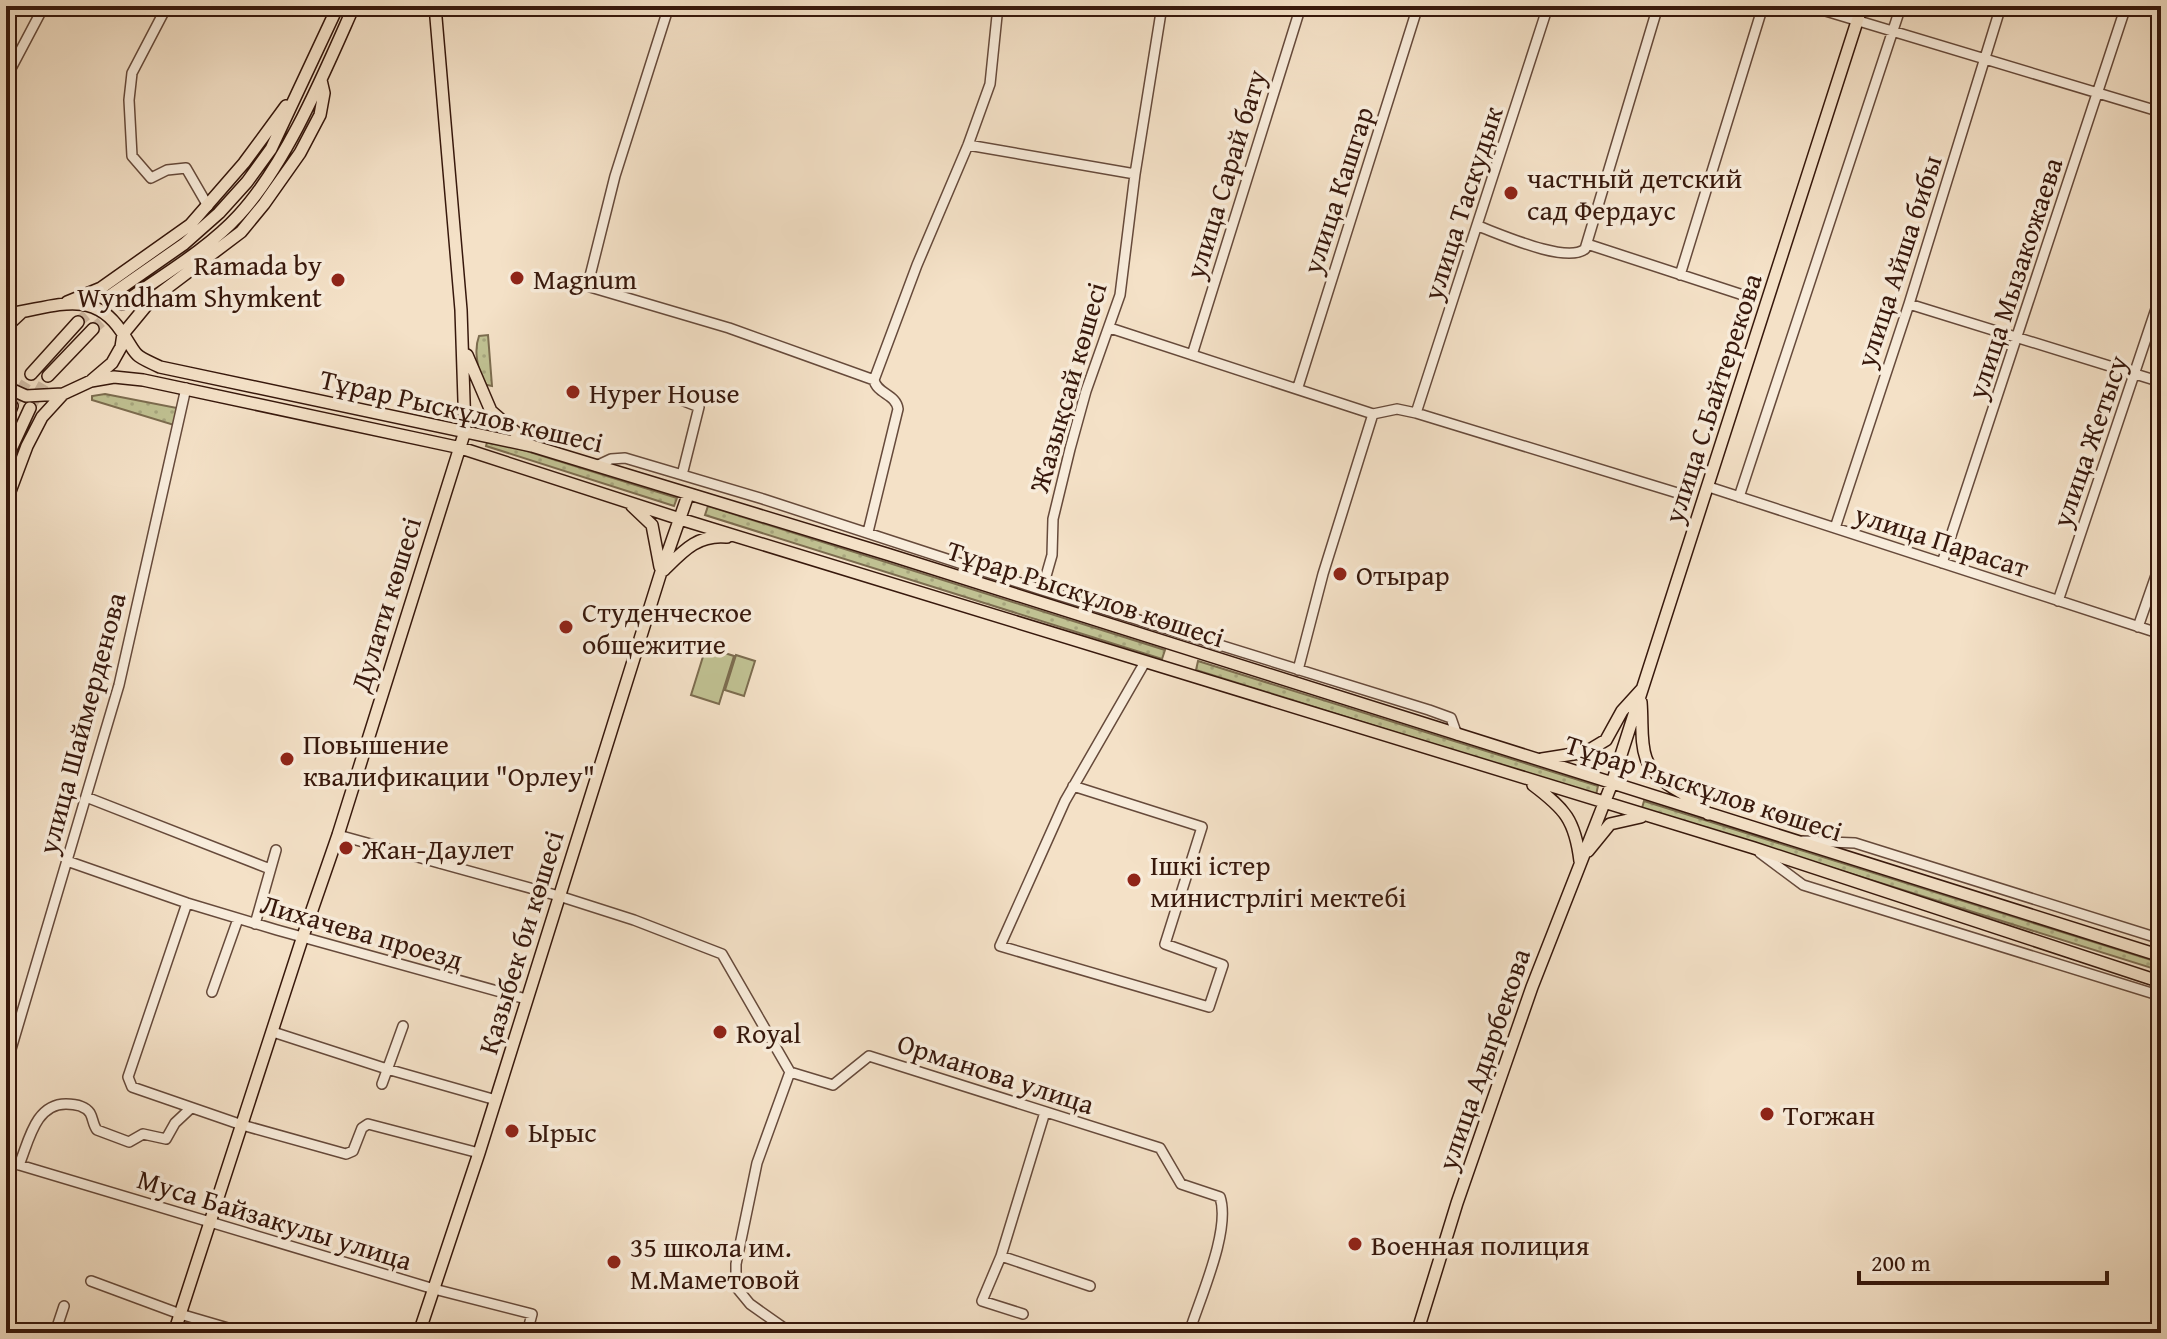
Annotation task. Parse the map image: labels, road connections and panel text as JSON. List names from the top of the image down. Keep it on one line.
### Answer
{"streets":{"main road":["улица С.Байтерекова","Тұрар Рыскұлов көшесі","Дулати көшесі","Қазыбек би көшесі","улица Адырбекова"],"street":["улица Сарай бату","улица Кашгар","улица Таскудык","улица Айша бибы","улица Мызакожаева","Жазықсай көшесі","улица Жетысу","улица Парасат","улица Шаймерденова","Лихачева проезд","Орманова улица","Муса Байзакулы улица"]},"crossings":[["улица Айша бибы","улица Парасат"],["улица Мызакожаева","улица Парасат"],["улица С.Байтерекова","Тұрар Рыскұлов көшесі"],["улица С.Байтерекова","улица Парасат"],["улица С.Байтерекова","улица Адырбекова"],["Тұрар Рыскұлов көшесі","Дулати көшесі"],["Тұрар Рыскұлов көшесі","улица Шаймерденова"],["Тұрар Рыскұлов көшесі","Қазыбек би көшесі"],["улица Жетысу","улица Парасат"],["Дулати көшесі","Лихачева проезд"],["Дулати көшесі","Муса Байзакулы улица"],["улица Шаймерденова","Лихачева проезд"],["Лихачева проезд","Қазыбек би көшесі"],["Қазыбек би көшесі","Муса Байзакулы улица"]],"places":["частный детский сад Фердаус","Magnum","Ramada by Wyndham Shymkent","Hyper House","Отырар","Студенческое общежитие","Повышение квалификации \"Орлеу\"","Жан-Даулет","Ішкі істер министрлігі мектебі","Royal","Тогжан","Ырыс","Военная полиция","35 школа им. М.Маметовой"],"scale_bar":"200 m"}
